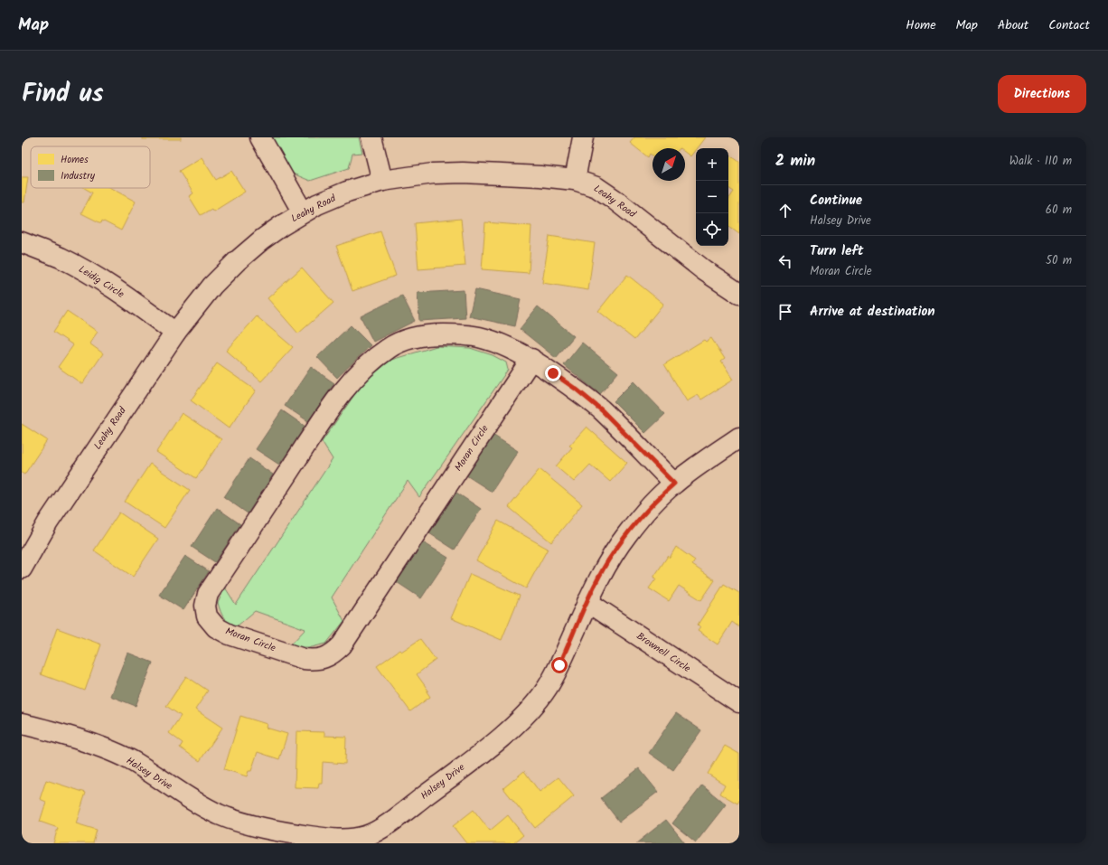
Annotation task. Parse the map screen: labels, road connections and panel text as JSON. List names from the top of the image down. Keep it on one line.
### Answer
{"streets":{"street":["Leahy Road","Leidig Circle","Moran Circle","Brownell Circle","Halsey Drive"]},"crossings":[["Leahy Road","Leidig Circle"],["Moran Circle","Halsey Drive"],["Brownell Circle","Halsey Drive"]],"legend":["Homes","Industry"],"north":"top right","page":{"header":"Map","nav":["Home","Map","About","Contact"],"title":"Find us","buttons":"Directions","heading":["2 min","Walk · 110 m"],"map_buttons":["+","−"],"list":[["Continue","Halsey Drive","60 m"],["Turn left","Moran Circle","50 m"],"Arrive at destination"]}}
